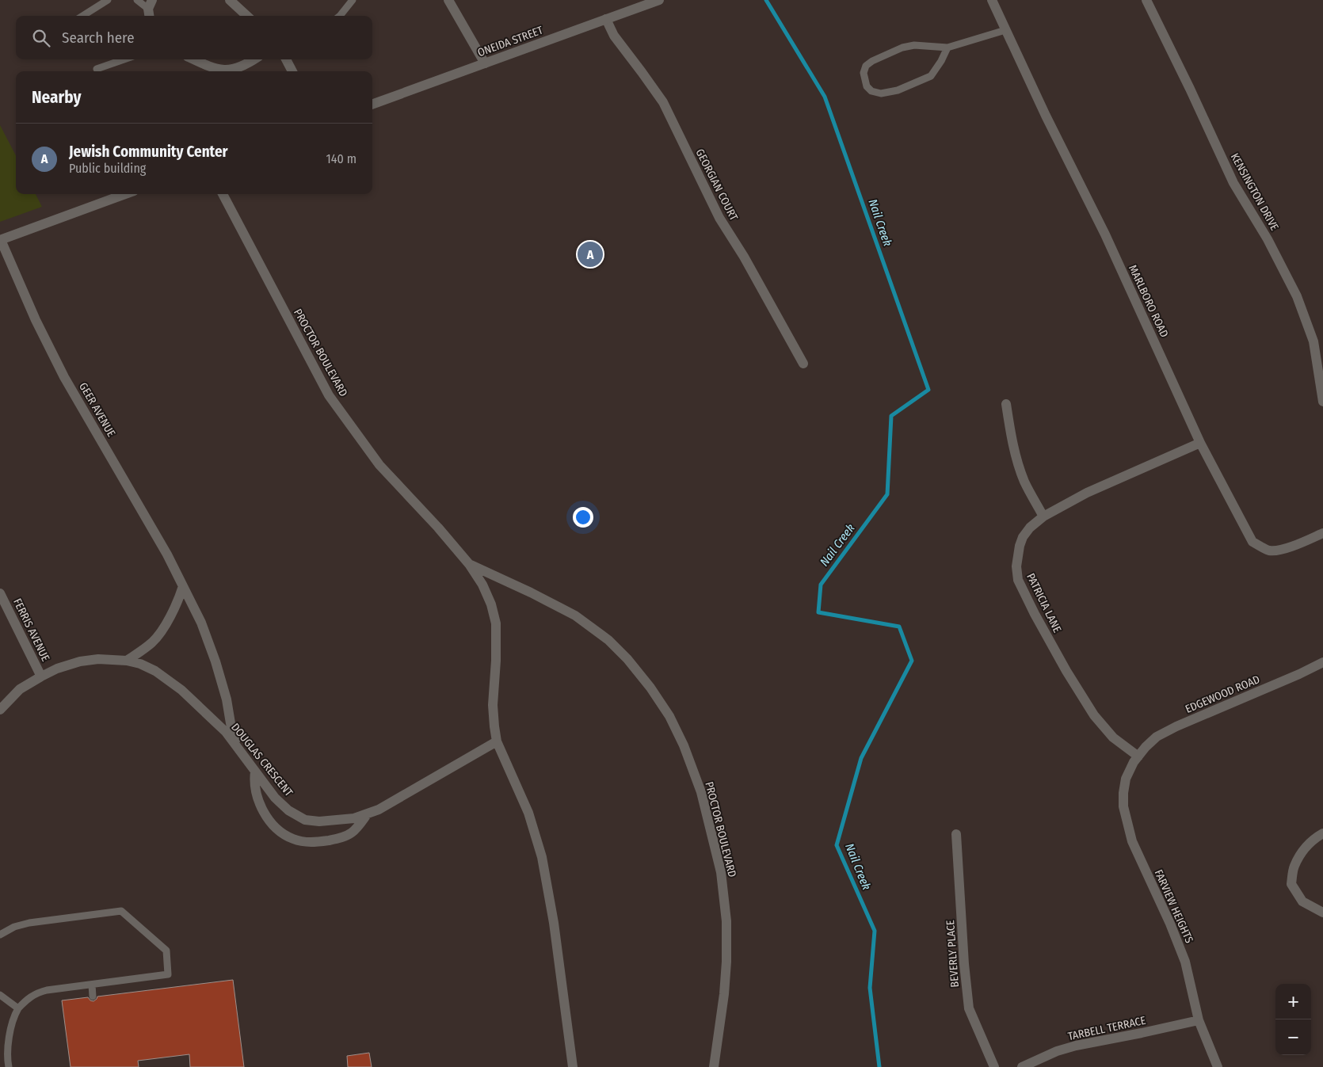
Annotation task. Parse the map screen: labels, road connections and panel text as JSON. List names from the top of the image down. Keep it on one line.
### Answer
{"streets":{"street":["ONEIDA STREET","GEORGIAN COURT","KENSINGTON DRIVE","MARLBORO ROAD","PROCTOR BOULEVARD","GEER AVENUE","PATRICIA LANE","FERRIS AVENUE","EDGEWOOD ROAD","DOUGLAS CRESCENT","FARVIEW HEIGHTS","BEVERLY PLACE","TARBELL TERRACE"]},"crossings":[["ONEIDA STREET","GEORGIAN COURT"],["MARLBORO ROAD","PATRICIA LANE"],["PROCTOR BOULEVARD","DOUGLAS CRESCENT"],["GEER AVENUE","DOUGLAS CRESCENT"],["PATRICIA LANE","EDGEWOOD ROAD"],["PATRICIA LANE","FARVIEW HEIGHTS"],["FERRIS AVENUE","DOUGLAS CRESCENT"],["EDGEWOOD ROAD","FARVIEW HEIGHTS"],["FARVIEW HEIGHTS","TARBELL TERRACE"]],"water":["Nail Creek"],"page":{"search":"Search here","heading":"Nearby","list":[{"mark":"A","name":"Jewish Community Center","note":"Public building","value":"140 m"}],"pins":"A","map_buttons":["+","−"]}}
